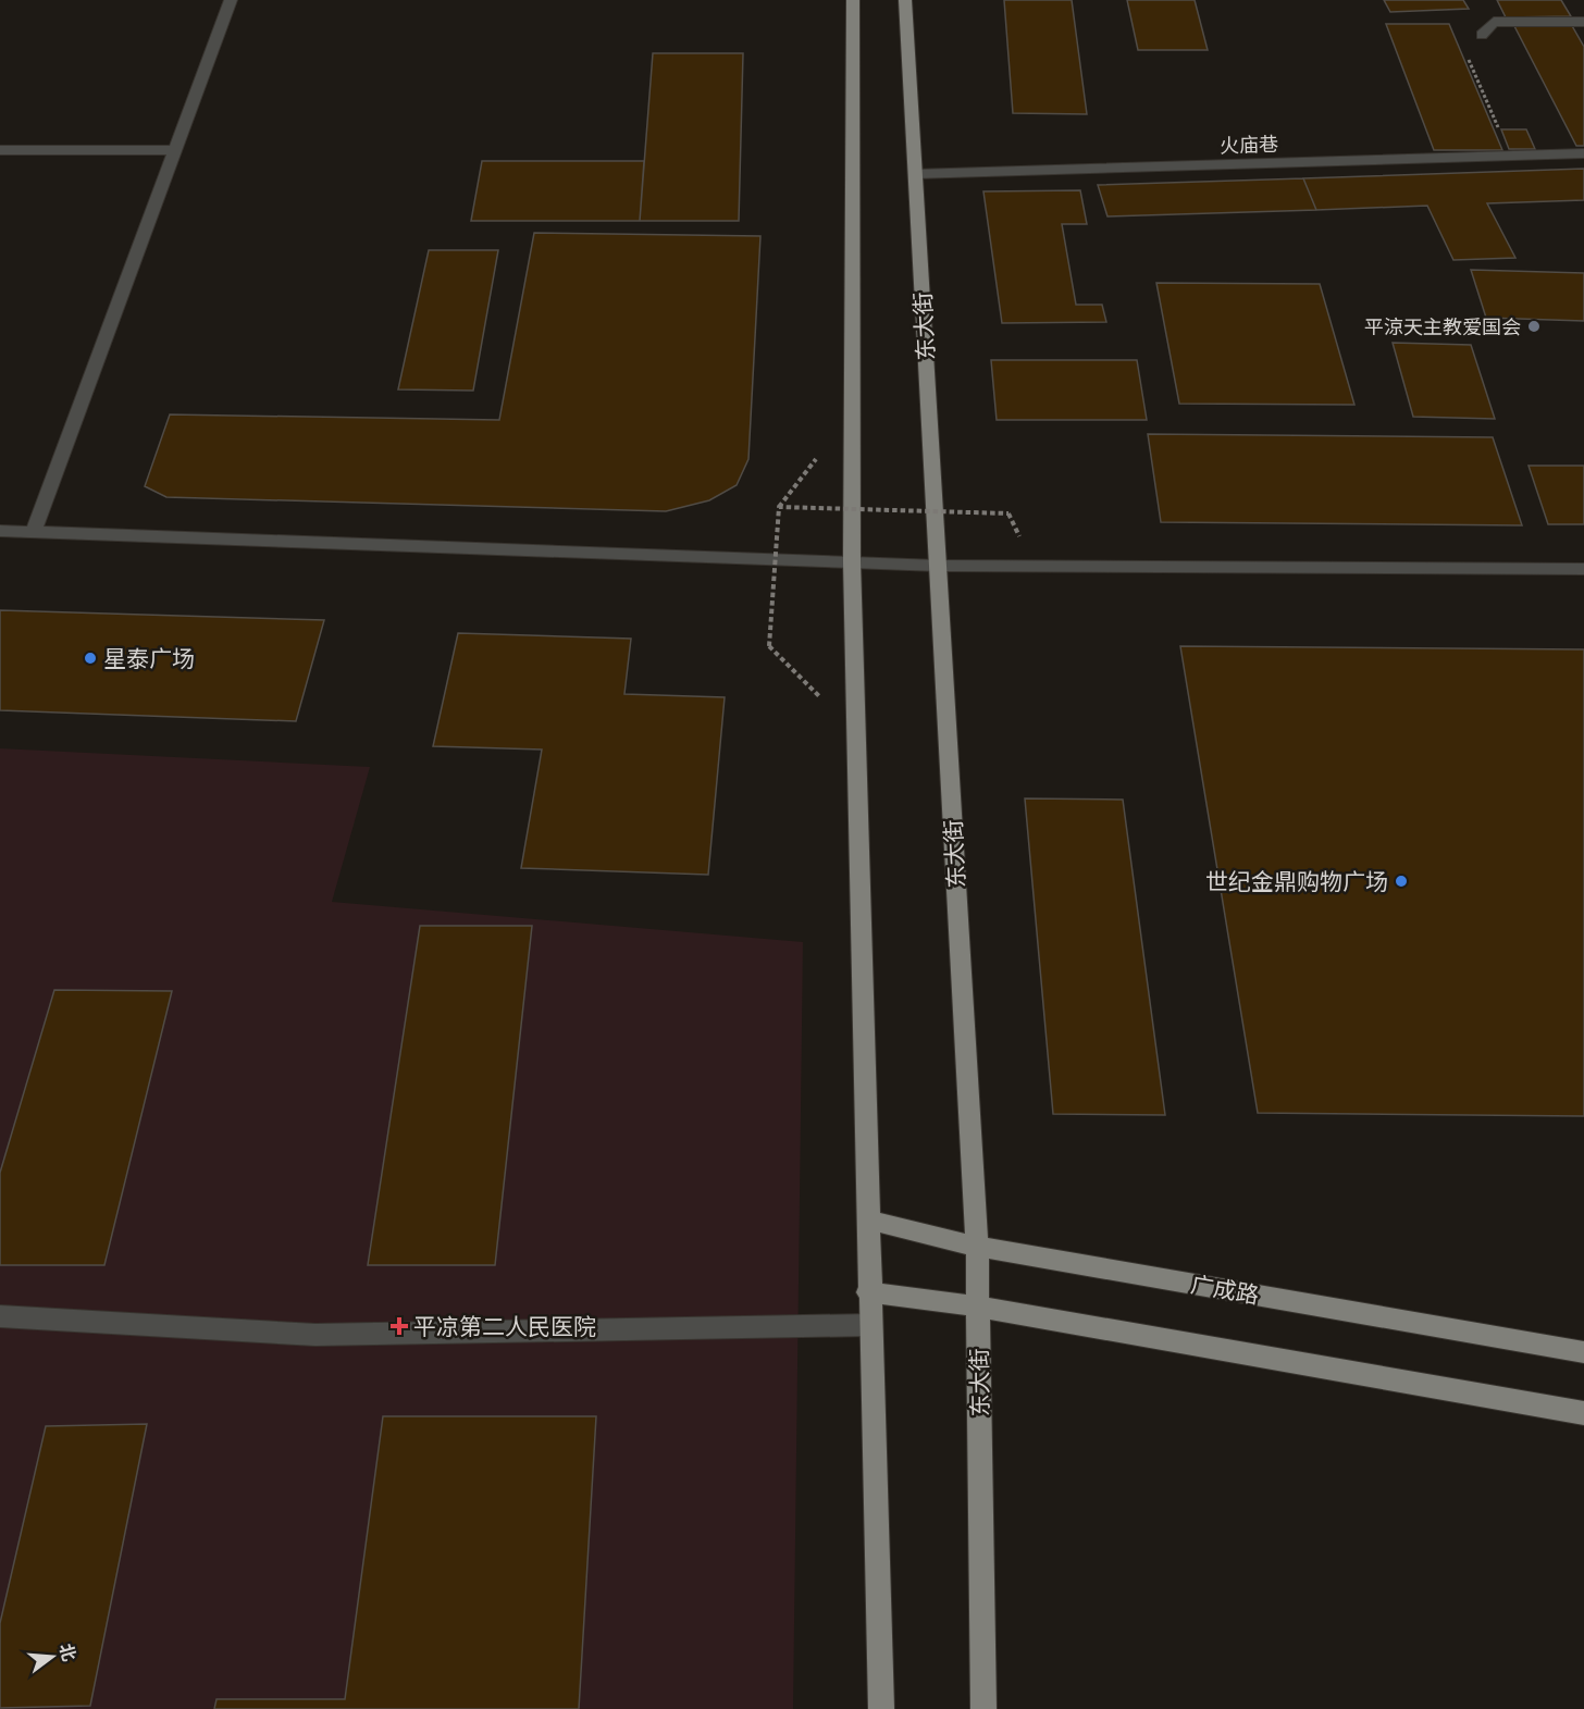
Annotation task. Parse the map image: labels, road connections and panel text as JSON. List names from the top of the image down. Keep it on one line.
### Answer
{"streets":{"main road":["东大街","广成路"],"street":["火庙巷"]},"crossings":[["火庙巷","东大街"],["东大街","广成路"]],"places":{"other":["平涼天主教爱国会","星泰广场","世纪金鼎购物广场"],"health":["平凉第二人民医院"]},"north":"right"}
